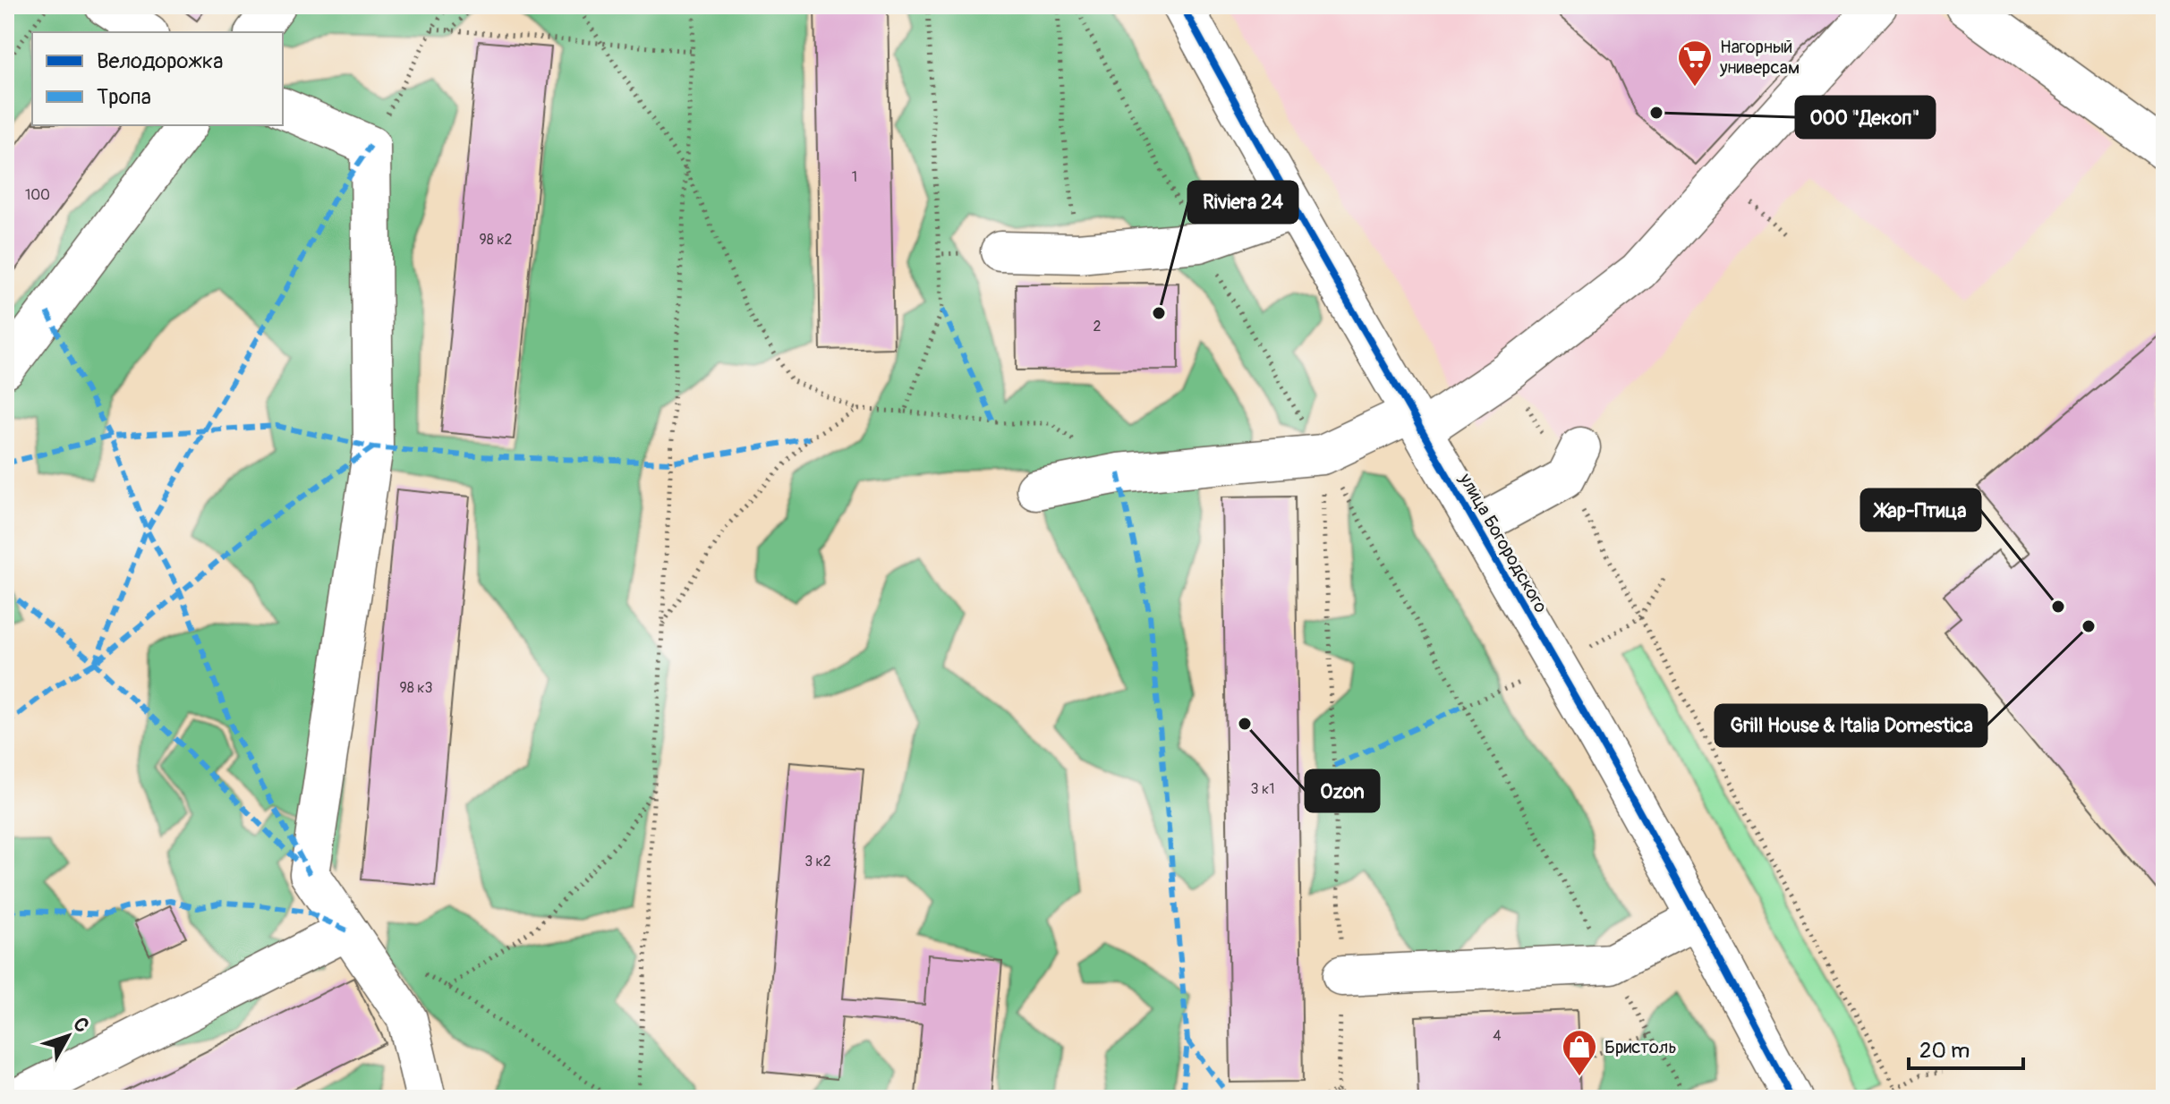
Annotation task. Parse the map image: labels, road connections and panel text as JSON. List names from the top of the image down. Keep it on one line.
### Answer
{"streets":{"street":["улица Богородского"]},"places":{"supermarket":["Нагорный универсам"],"other":["ООО \"Декоп\"","Riviera 24","Жар-Птица","Grill House & Italia Domestica","Ozon"],"shop":["Бристоль"]},"house_numbers":["1","100","98 к2","2","98 к3","3 к1","3 к2","4"],"legend":["Велодорожка","Тропа"],"scale_bar":"20 m","north":"top right"}
